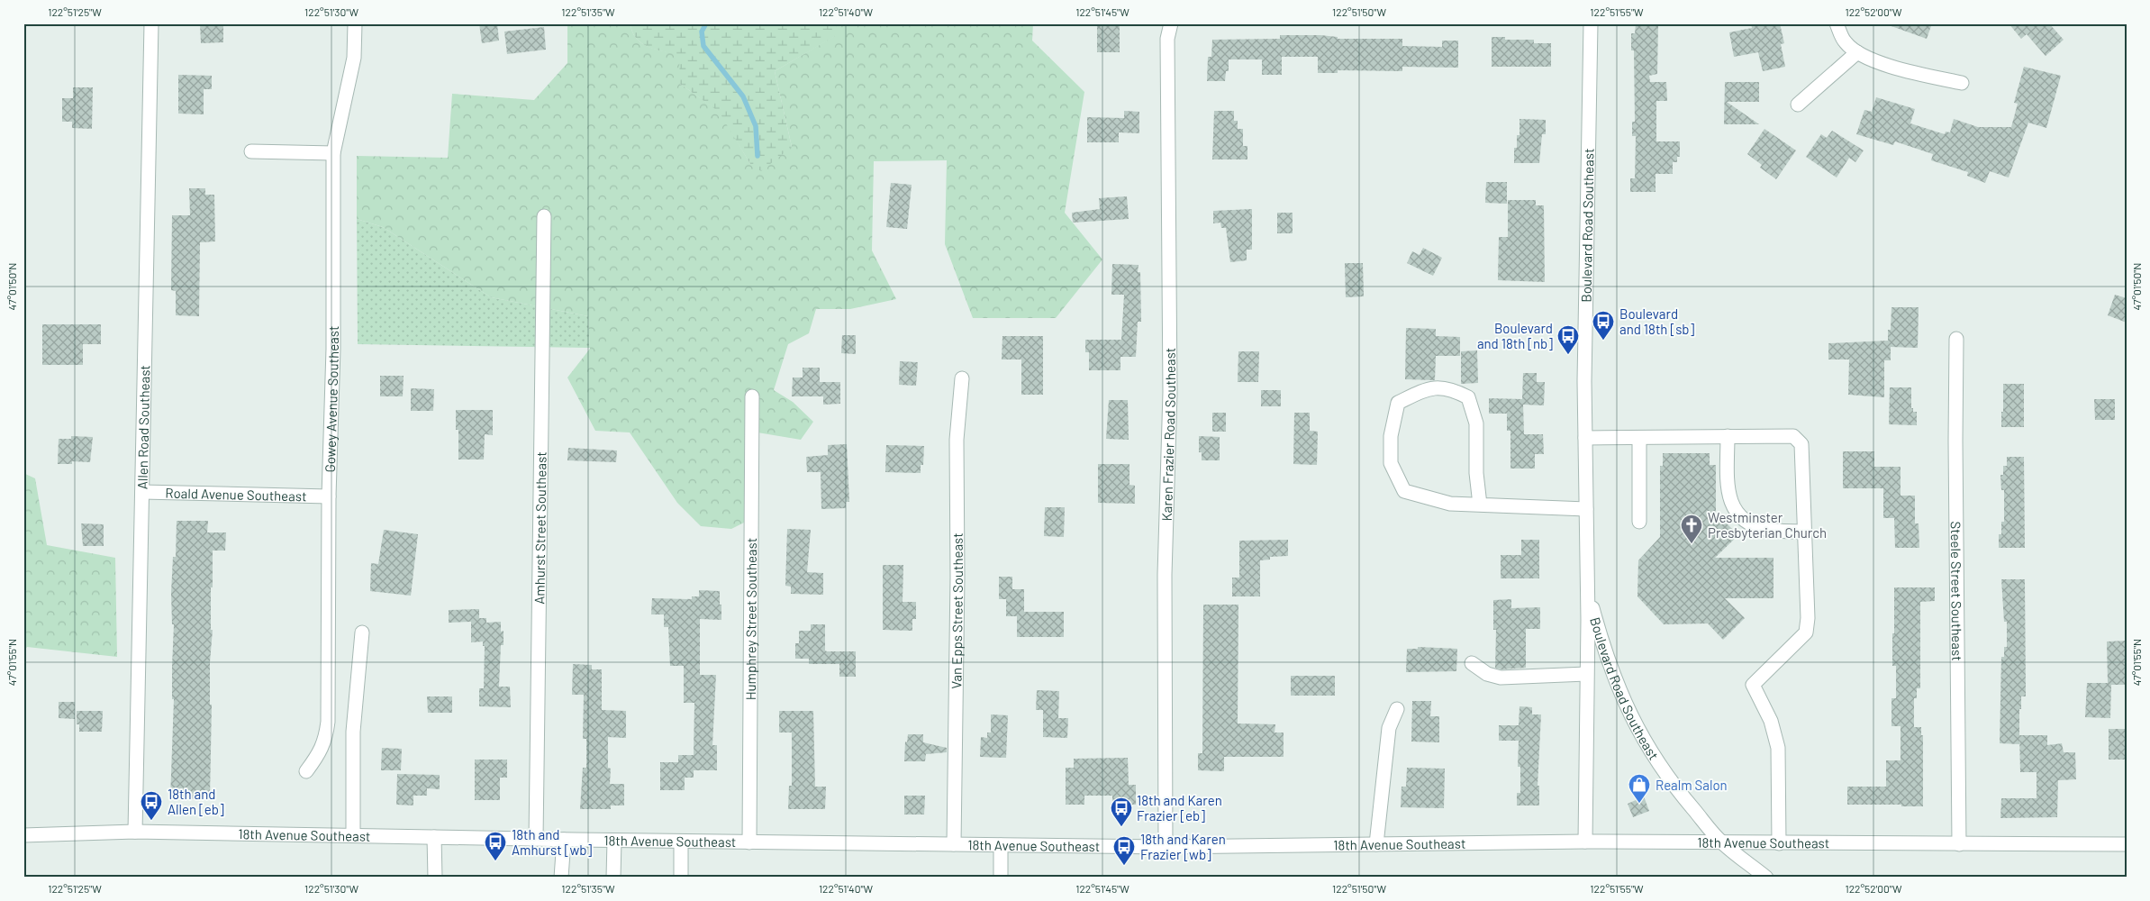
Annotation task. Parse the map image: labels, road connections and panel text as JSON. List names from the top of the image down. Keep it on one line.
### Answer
{"streets":{"street":["Boulevard Road Southeast","Gowey Avenue Southeast","Allen Road Southeast","Karen Frazier Road Southeast","Roald Avenue Southeast","Amhurst Street Southeast","Steele Street Southeast","Van Epps Street Southeast","Humphrey Street Southeast","18th Avenue Southeast"]},"crossings":[["Boulevard Road Southeast","18th Avenue Southeast"],["Gowey Avenue Southeast","Roald Avenue Southeast"],["Allen Road Southeast","Roald Avenue Southeast"],["Allen Road Southeast","18th Avenue Southeast"],["Karen Frazier Road Southeast","18th Avenue Southeast"],["Amhurst Street Southeast","18th Avenue Southeast"],["Steele Street Southeast","18th Avenue Southeast"],["Van Epps Street Southeast","18th Avenue Southeast"],["Humphrey Street Southeast","18th Avenue Southeast"]],"places":{"bus stop":["Boulevard and 18th [sb]","Boulevard and 18th [nb]","18th and Allen [eb]","18th and Karen Frazier [eb]","18th and Amhurst [wb]","18th and Karen Frazier [wb]"],"church":["Westminster Presbyterian Church"],"shop":["Realm Salon"]},"coordinates":["122°51'25\"W","122°51'30\"W","122°51'35\"W","122°51'40\"W","122°51'45\"W","122°51'50\"W","122°51'55\"W","122°52'00\"W","47°01'50\"N","47°01'55\"N"]}
